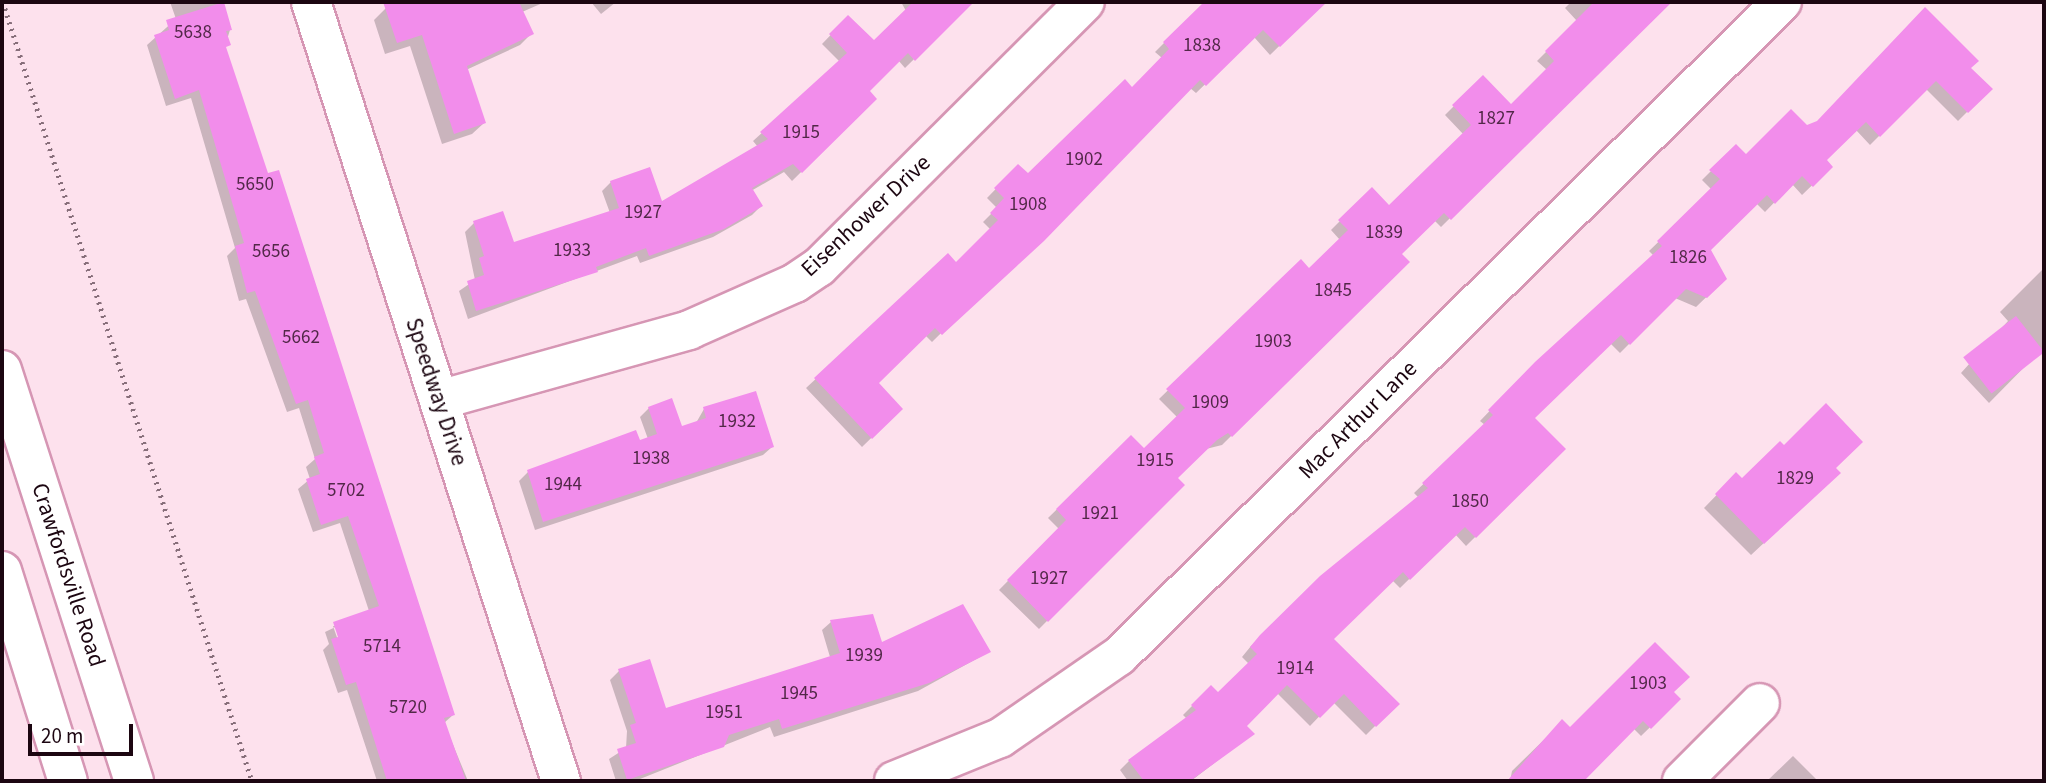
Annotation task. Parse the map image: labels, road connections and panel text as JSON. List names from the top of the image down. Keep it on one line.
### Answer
{"streets":{"street":["Eisenhower Drive","Speedway Drive","Mac Arthur Lane","Crawfordsville Road"]},"crossings":[["Eisenhower Drive","Speedway Drive"]],"house_numbers":["5638","1838","1827","1915","1902","5650","1908","1927","1839","1933","5656","1826","1845","5662","1903","1909","1932","1938","1915","1829","1944","5702","1850","1921","1927","5714","1939","1914","1903","1945","5720","1951"],"scale_bar":"20 m"}
